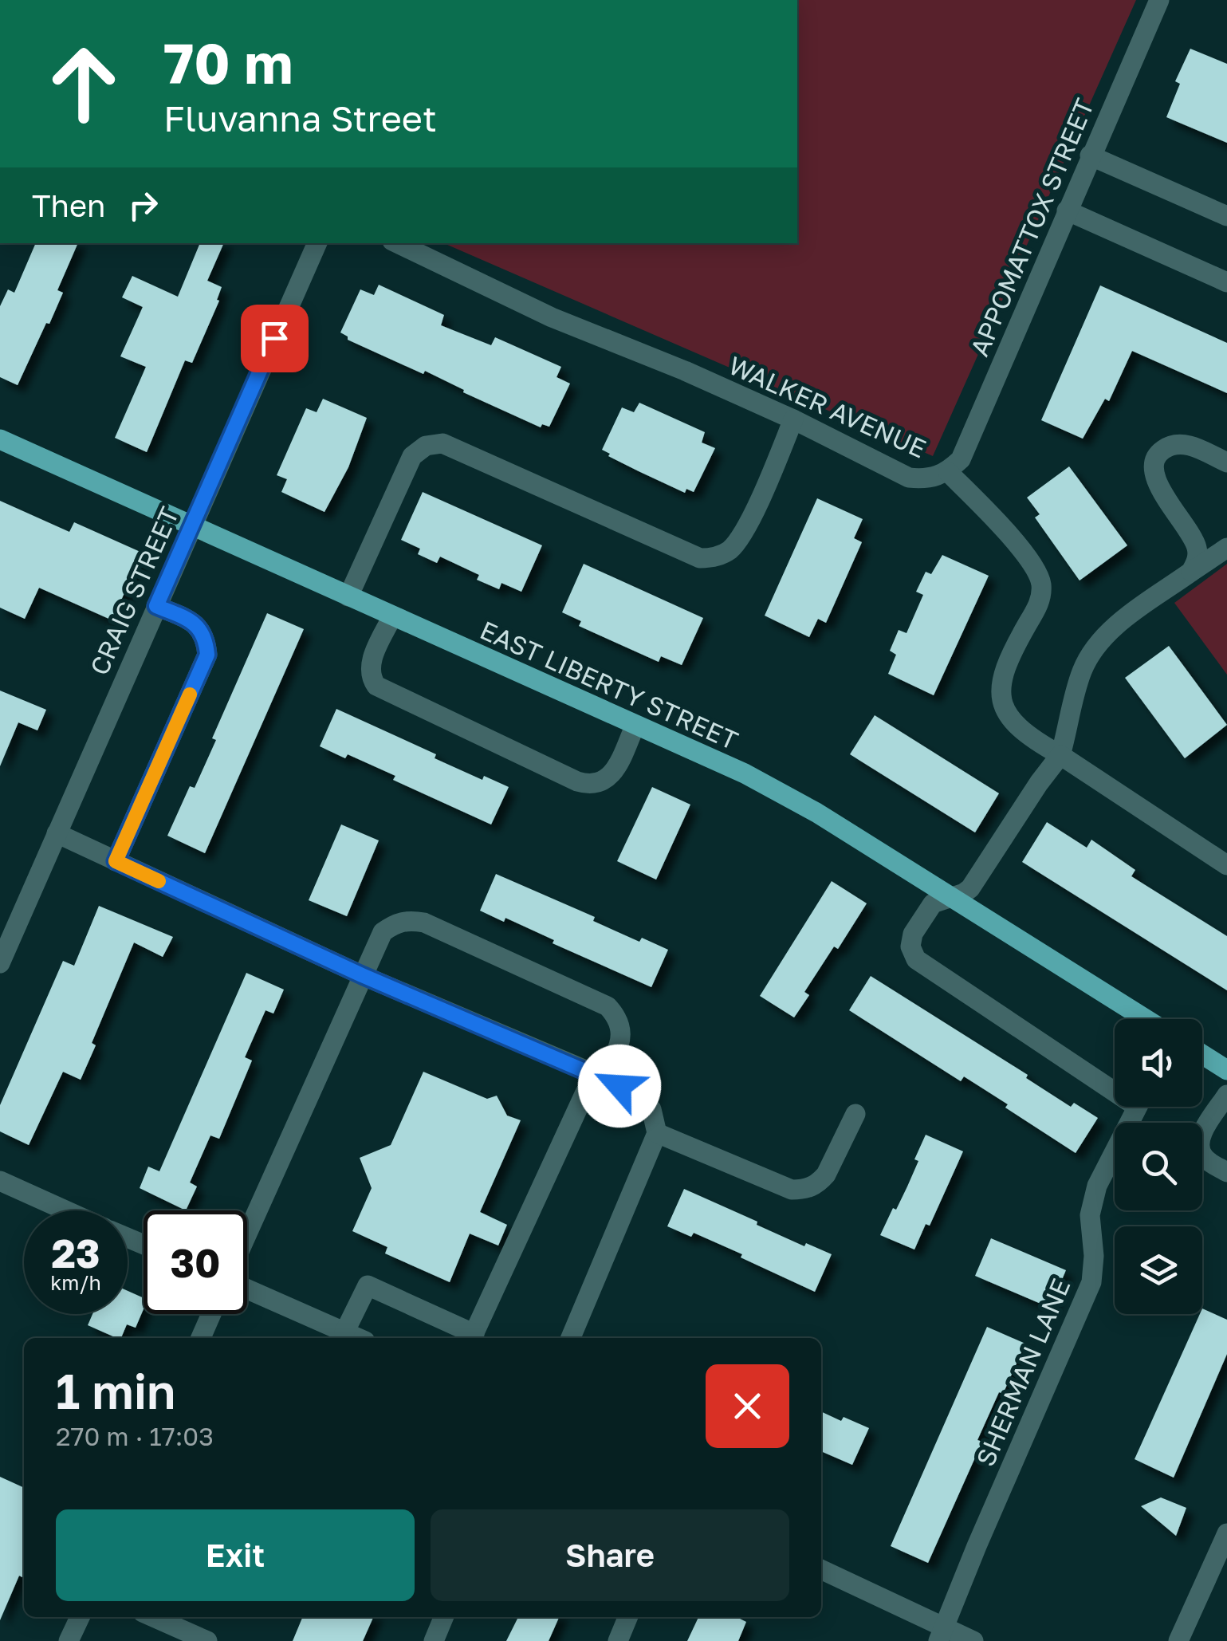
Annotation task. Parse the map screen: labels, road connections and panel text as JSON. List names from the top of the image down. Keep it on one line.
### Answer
{"streets":{"main road":["EAST LIBERTY STREET"],"street":["APPOMATTOX STREET","WALKER AVENUE","CRAIG STREET","SHERMAN LANE"]},"crossings":[["APPOMATTOX STREET","WALKER AVENUE"],["CRAIG STREET","EAST LIBERTY STREET"]],"page":{"turn":["70 m","Fluvanna Street"],"then":"Then","speed":"23 km/h","limit":"30","heading":["1 min","270 m · 17:03"],"buttons":["Exit","Share"]}}
